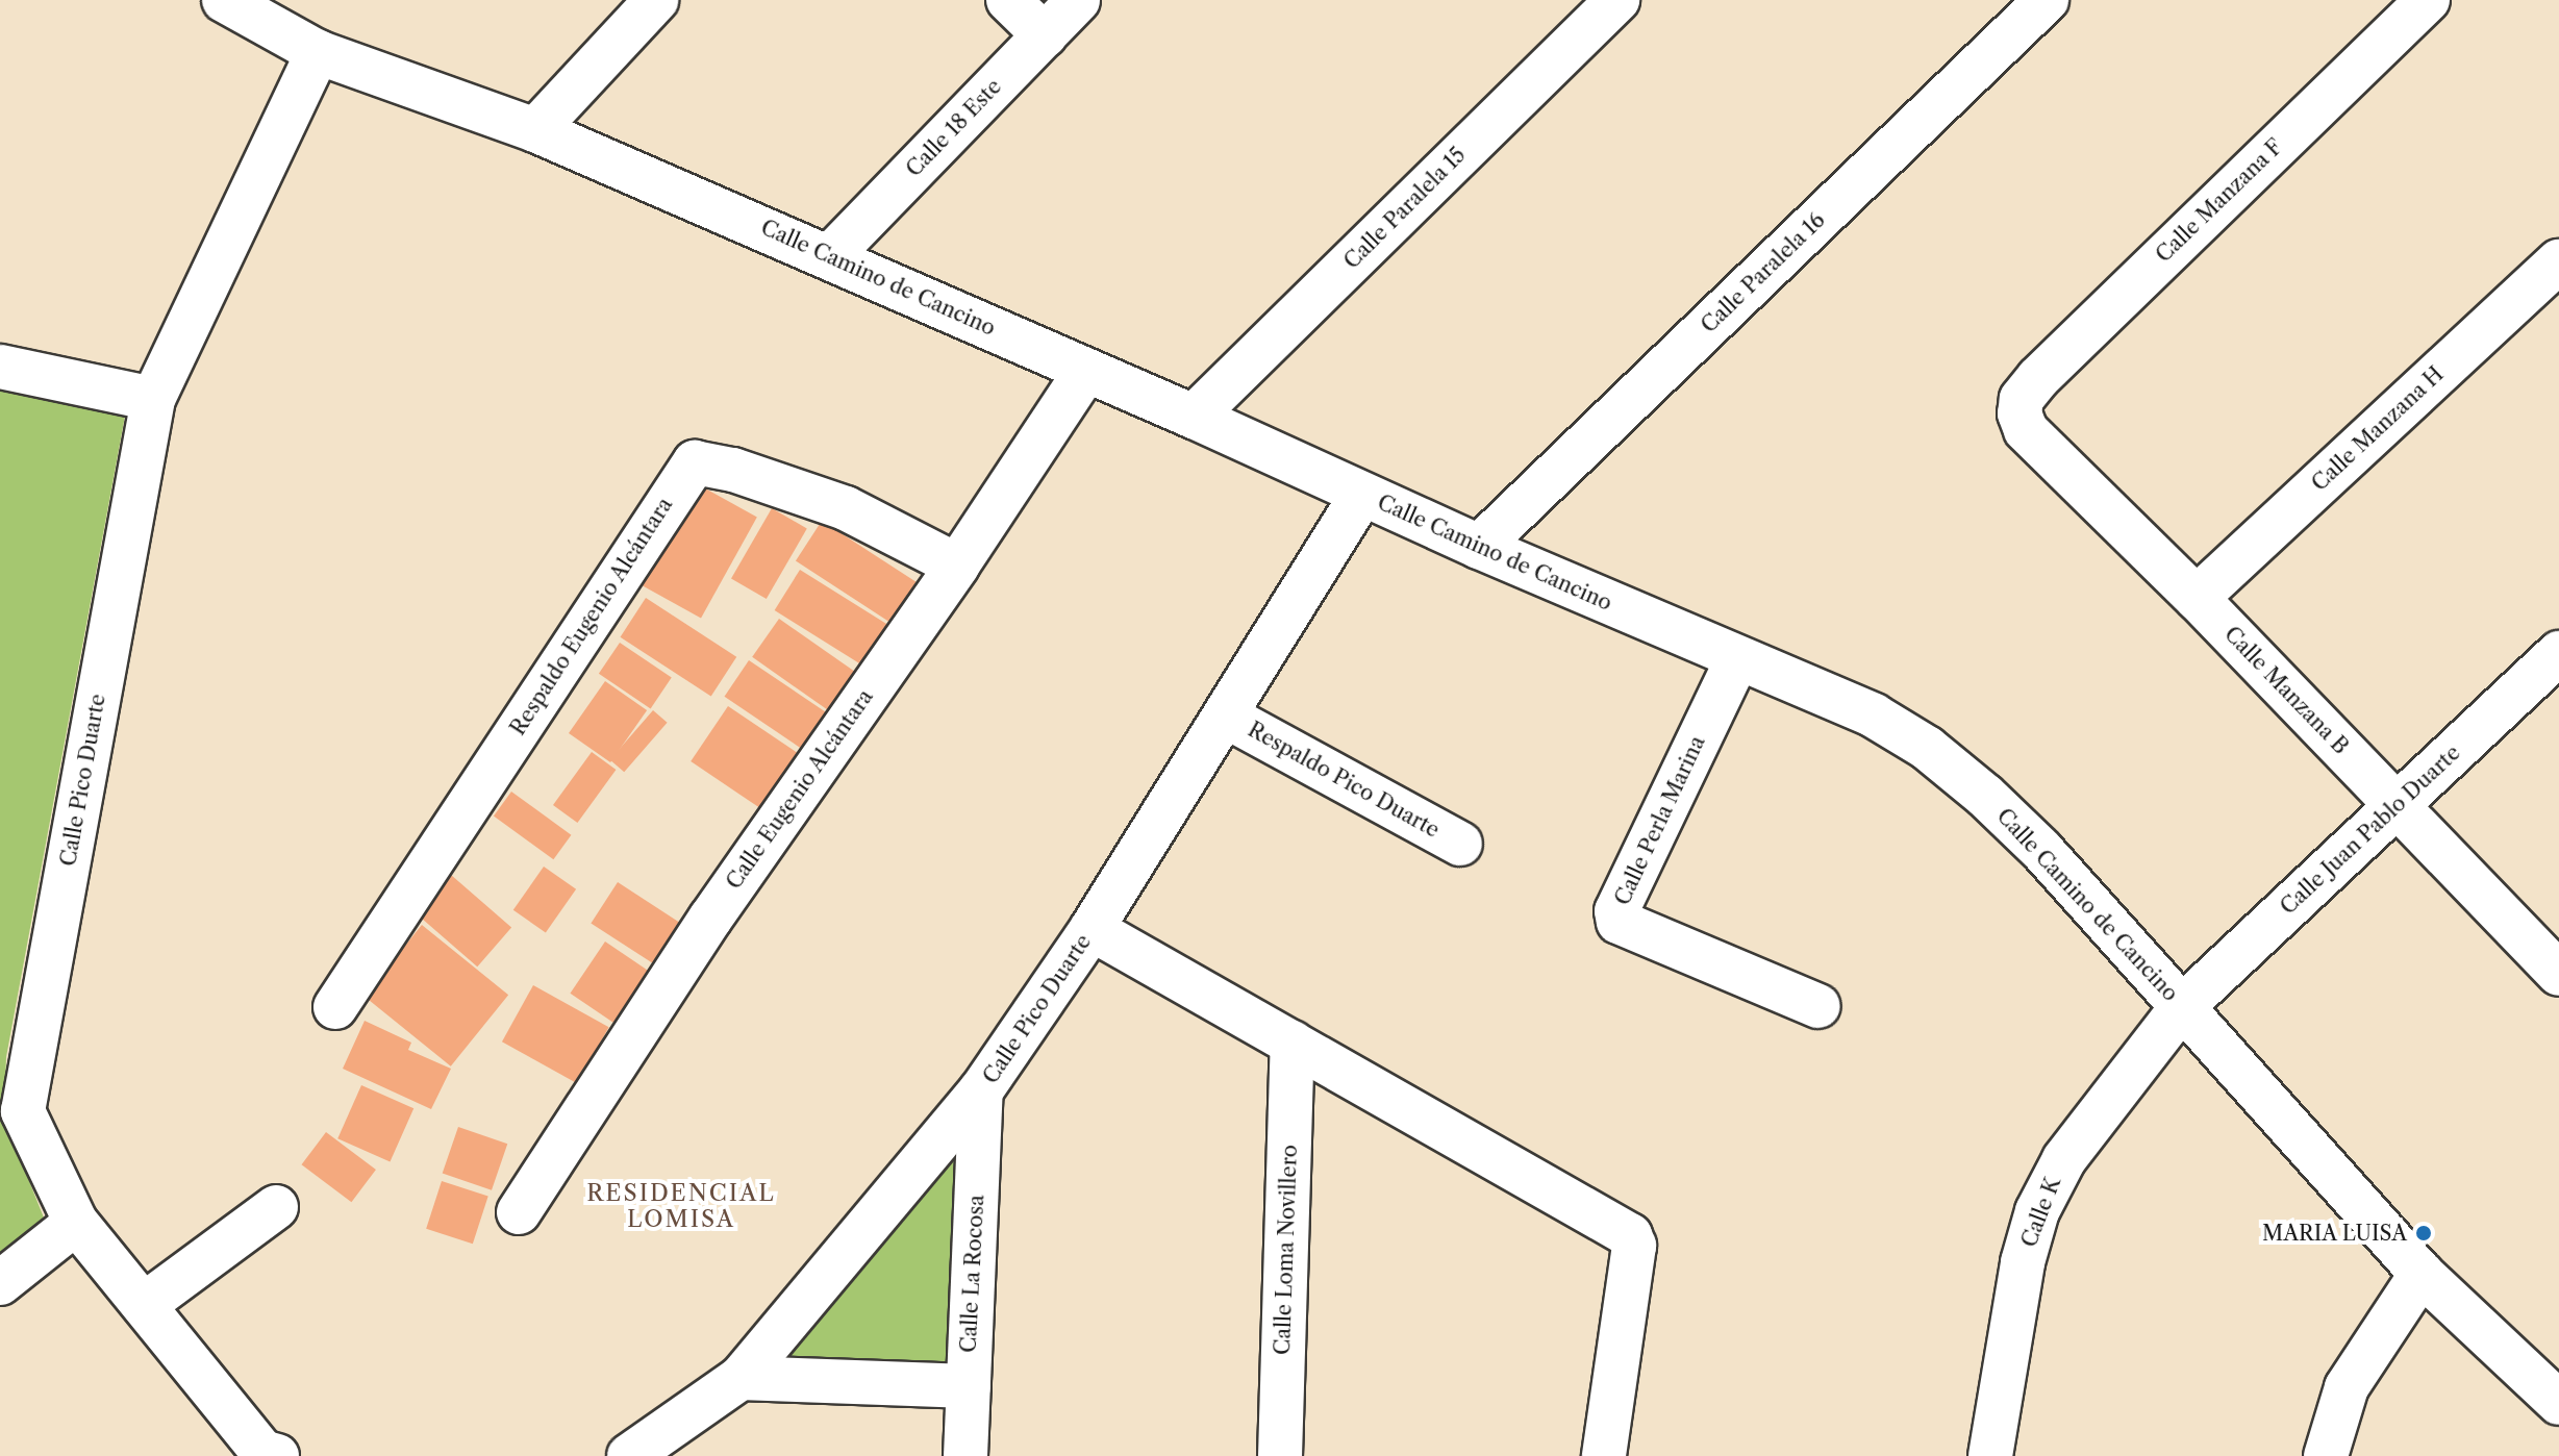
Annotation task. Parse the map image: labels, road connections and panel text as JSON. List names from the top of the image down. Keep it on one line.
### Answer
{"streets":{"street":["Calle 18 Este","Calle Manzana F","Calle Paralela 15","Calle Paralela 16","Calle Camino de Cancino","Calle Manzana H","Respaldo Eugenio Alcántara","Calle Manzana B","Calle Pico Duarte","Respaldo Pico Duarte","Calle Eugenio Alcántara","Calle Perla Marina","Calle Juan Pablo Duarte","Calle K","Calle Loma Novillero","Calle La Rocosa"]},"crossings":[["Calle 18 Este","Calle Camino de Cancino"],["Calle Manzana F","Calle Manzana B"],["Calle Paralela 15","Calle Camino de Cancino"],["Calle Paralela 16","Calle Camino de Cancino"],["Calle Camino de Cancino","Calle Pico Duarte"],["Calle Camino de Cancino","Calle Eugenio Alcántara"],["Calle Camino de Cancino","Calle Perla Marina"],["Calle Camino de Cancino","Calle Juan Pablo Duarte"],["Calle Camino de Cancino","Calle K"],["Calle Manzana H","Calle Manzana B"],["Respaldo Eugenio Alcántara","Calle Eugenio Alcántara"],["Calle Manzana B","Calle Juan Pablo Duarte"],["Calle Pico Duarte","Respaldo Pico Duarte"],["Calle Pico Duarte","Calle La Rocosa"],["Calle Juan Pablo Duarte","Calle K"]],"districts":["RESIDENCIAL LOMISA"],"places":["MARIA LUISA"]}
